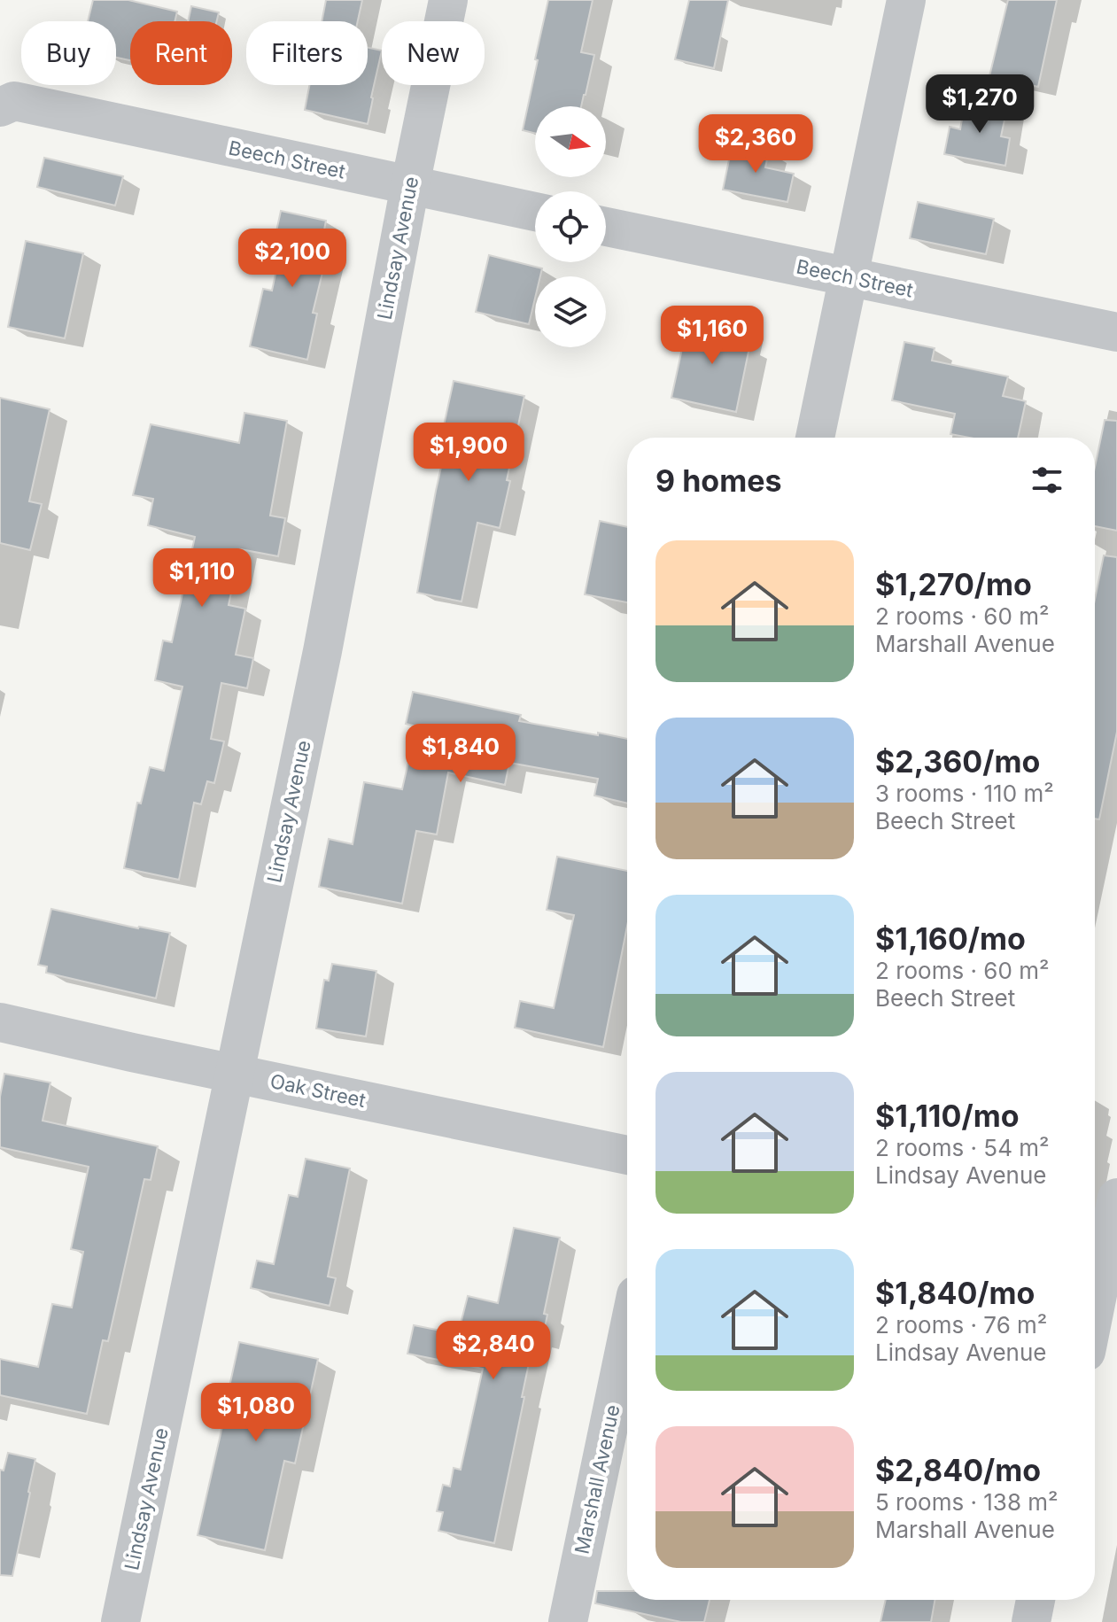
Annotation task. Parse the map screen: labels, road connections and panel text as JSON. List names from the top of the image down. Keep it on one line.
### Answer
{"streets":{"street":["Beech Street","Lindsay Avenue","Oak Street","Marshall Avenue"]},"crossings":[["Beech Street","Lindsay Avenue"],["Lindsay Avenue","Oak Street"]],"north":"right","page":{"chip":["Buy","Rent","Filters","New"],"price":["$1,270","$2,360","$2,100","$1,160","$1,900","$1,110","$1,840","$2,840","$1,080"],"heading":"9 homes","list":[{"name":"$1,270/mo","note":"2 rooms · 60 m² · Marshall Avenue"},{"name":"$2,360/mo","note":"3 rooms · 110 m² · Beech Street"},{"name":"$1,160/mo","note":"2 rooms · 60 m² · Beech Street"},{"name":"$1,110/mo","note":"2 rooms · 54 m² · Lindsay Avenue"},{"name":"$1,840/mo","note":"2 rooms · 76 m² · Lindsay Avenue"},{"name":"$2,840/mo","note":"5 rooms · 138 m² · Marshall Avenue"}]}}
